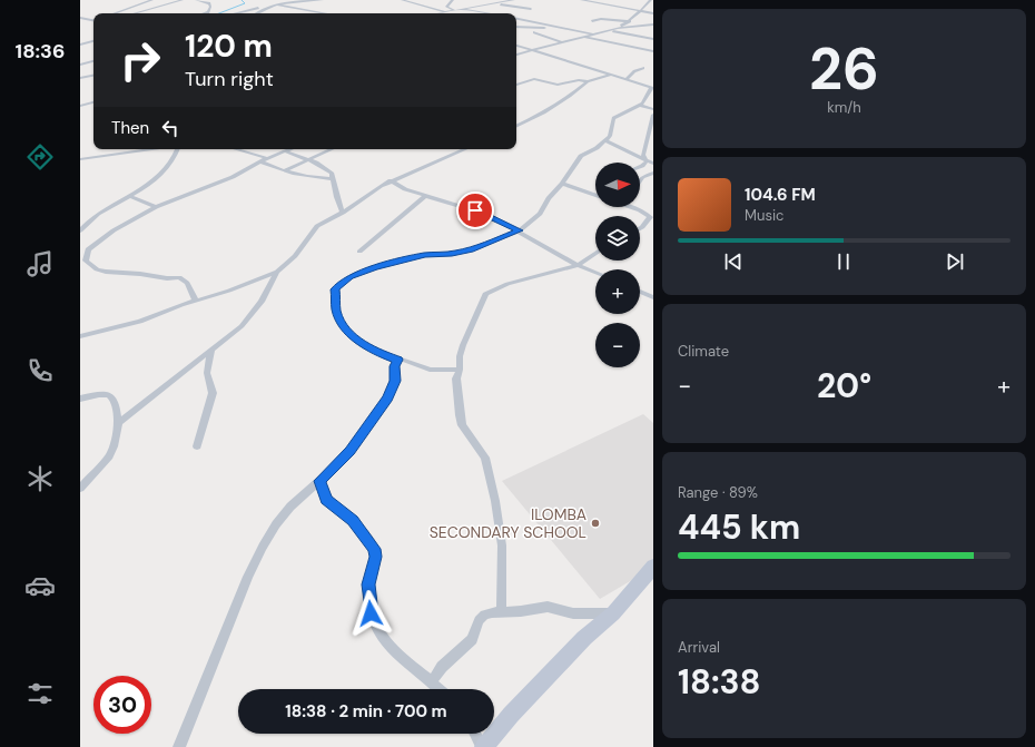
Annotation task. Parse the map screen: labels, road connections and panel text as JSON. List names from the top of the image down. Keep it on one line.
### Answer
{"places":["ILOMBA SECONDARY SCHOOL"],"north":"right","page":{"tabs":"18:36","tile":[["26","km/h"],"Climate",["Range · 89%","445 km"],["Arrival","18:38"]],"turn":["120 m","Turn right"],"then":"Then","map_buttons":["+","−"],"song":["104.6 FM","Music"],"heat":["−","20°","+"],"limit":"30","trip":"18:38 · 2 min · 700 m"}}
